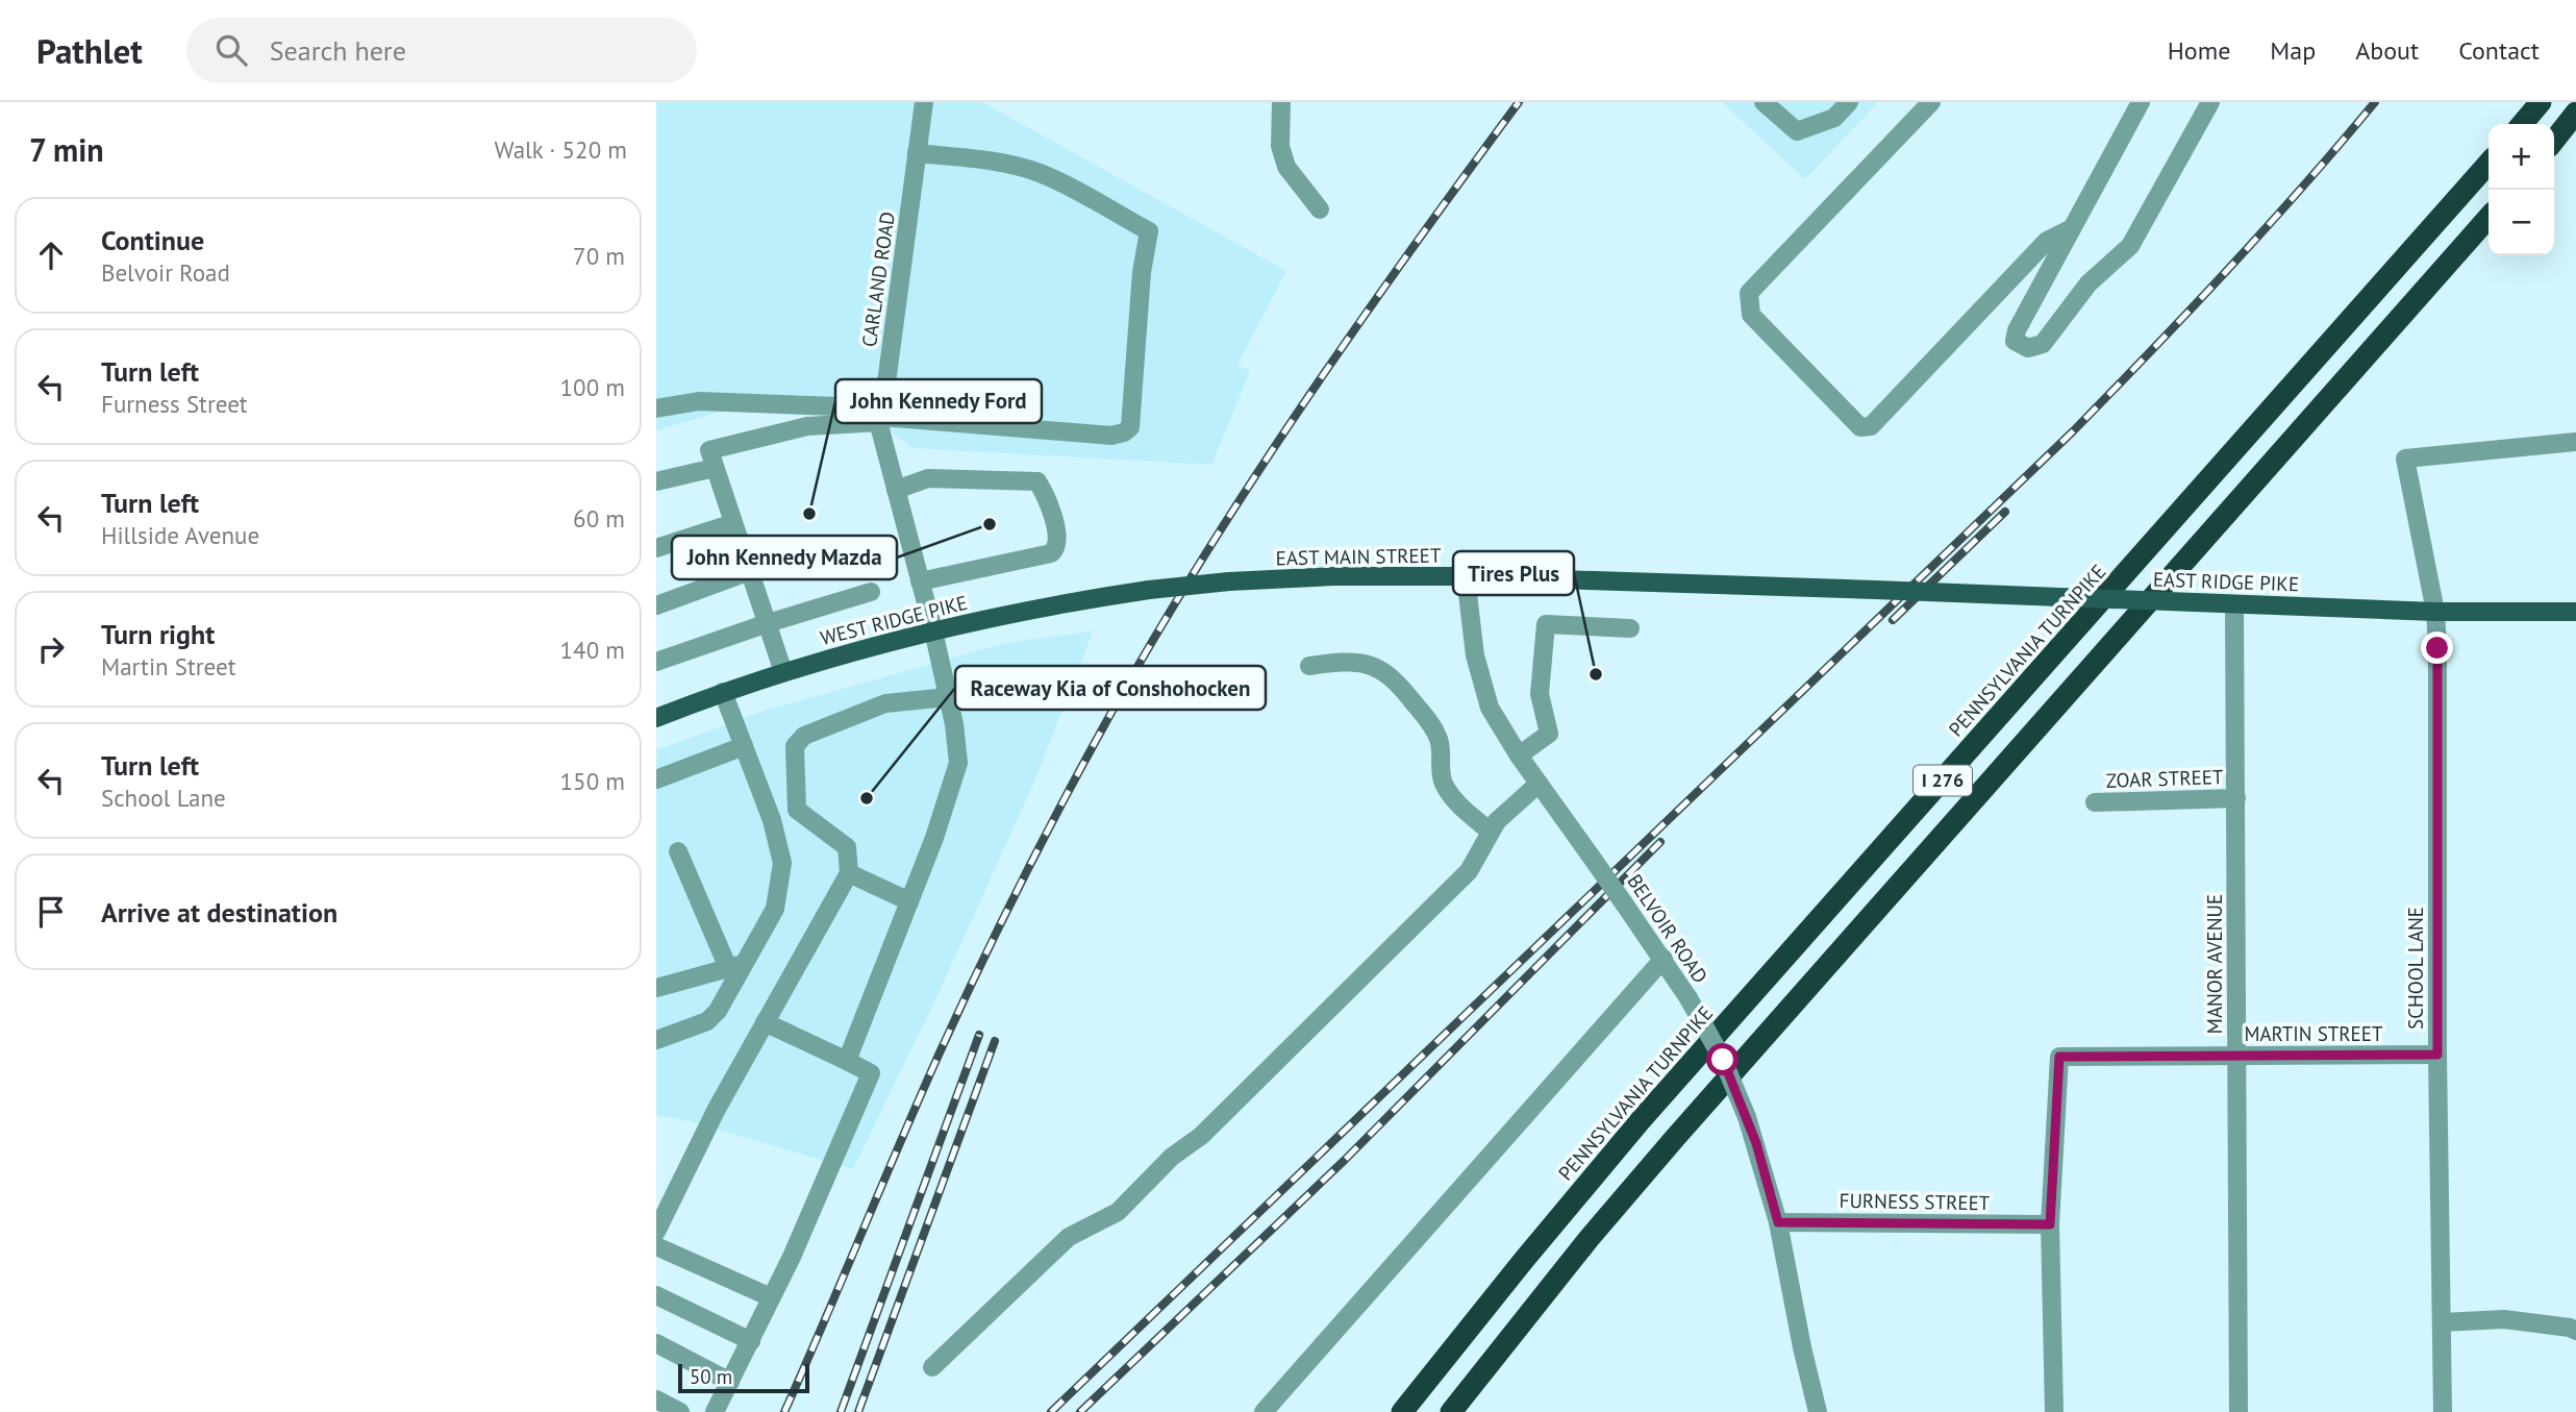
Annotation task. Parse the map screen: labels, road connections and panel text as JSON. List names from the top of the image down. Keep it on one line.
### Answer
{"streets":{"highway":["PENNSYLVANIA TURNPIKE","I 276"],"main road":["EAST MAIN STREET","EAST RIDGE PIKE","WEST RIDGE PIKE"],"street":["CARLAND ROAD","ZOAR STREET","BELVOIR ROAD","MANOR AVENUE","SCHOOL LANE","MARTIN STREET","FURNESS STREET"]},"crossings":[["CARLAND ROAD","WEST RIDGE PIKE"],["EAST MAIN STREET","EAST RIDGE PIKE"],["EAST MAIN STREET","WEST RIDGE PIKE"],["EAST MAIN STREET","BELVOIR ROAD"],["EAST RIDGE PIKE","MANOR AVENUE"],["EAST RIDGE PIKE","SCHOOL LANE"],["ZOAR STREET","MANOR AVENUE"],["BELVOIR ROAD","FURNESS STREET"],["MANOR AVENUE","MARTIN STREET"],["SCHOOL LANE","MARTIN STREET"],["MARTIN STREET","FURNESS STREET"]],"places":["John Kennedy Ford","John Kennedy Mazda","Tires Plus","Raceway Kia of Conshohocken"],"scale_bar":"50 m","page":{"header":"Pathlet","search":"Search here","nav":["Home","Map","About","Contact"],"heading":["7 min","Walk · 520 m"],"map_buttons":["+","−"],"list":[["Continue","Belvoir Road","70 m"],["Turn left","Furness Street","100 m"],["Turn left","Hillside Avenue","60 m"],["Turn right","Martin Street","140 m"],["Turn left","School Lane","150 m"],"Arrive at destination"],"scale":"50 m"}}
